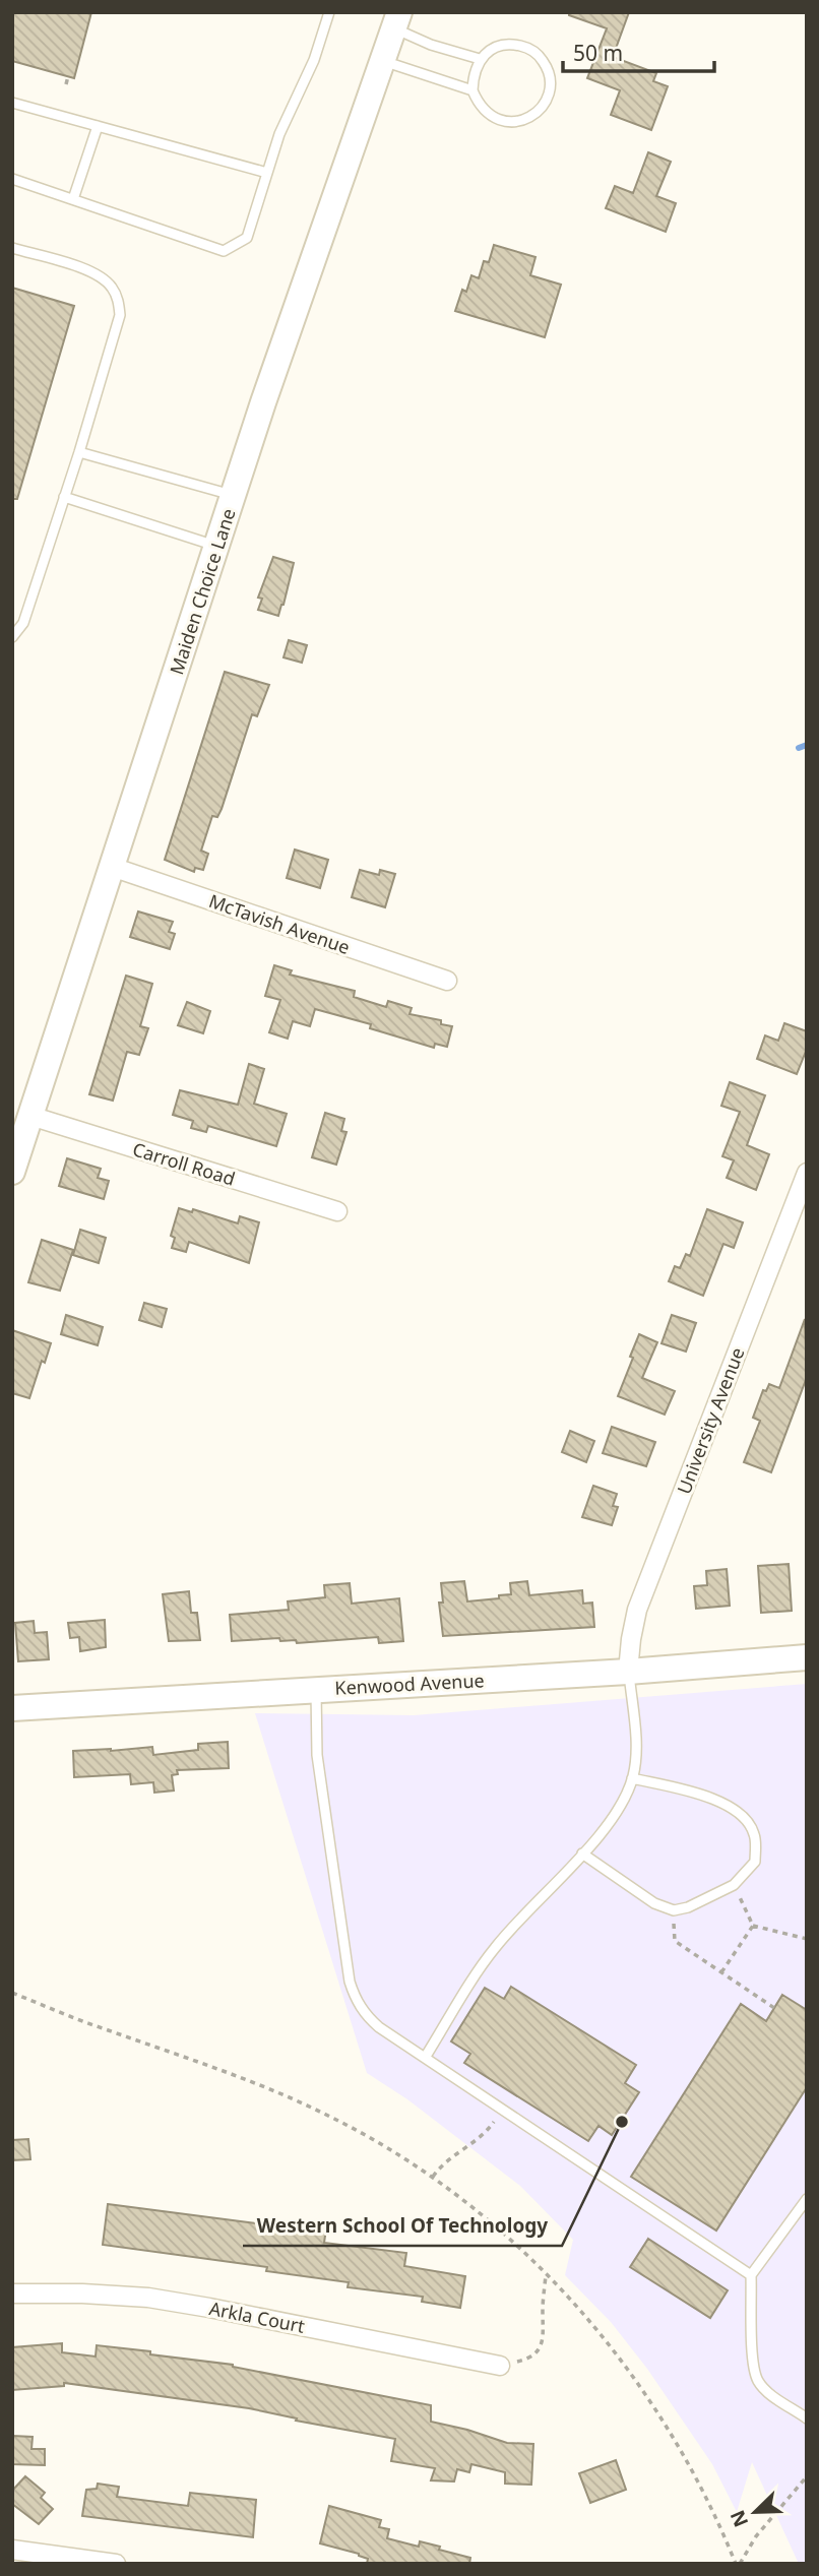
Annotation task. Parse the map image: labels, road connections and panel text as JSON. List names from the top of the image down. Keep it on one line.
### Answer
{"streets":{"main road":["Maiden Choice Lane","Kenwood Avenue"],"street":["McTavish Avenue","Carroll Road","University Avenue","Arkla Court"]},"crossings":[["Maiden Choice Lane","McTavish Avenue"],["Maiden Choice Lane","Carroll Road"],["University Avenue","Kenwood Avenue"]],"places":["Western School Of Technology"],"scale_bar":"50 m","north":"bottom left"}
